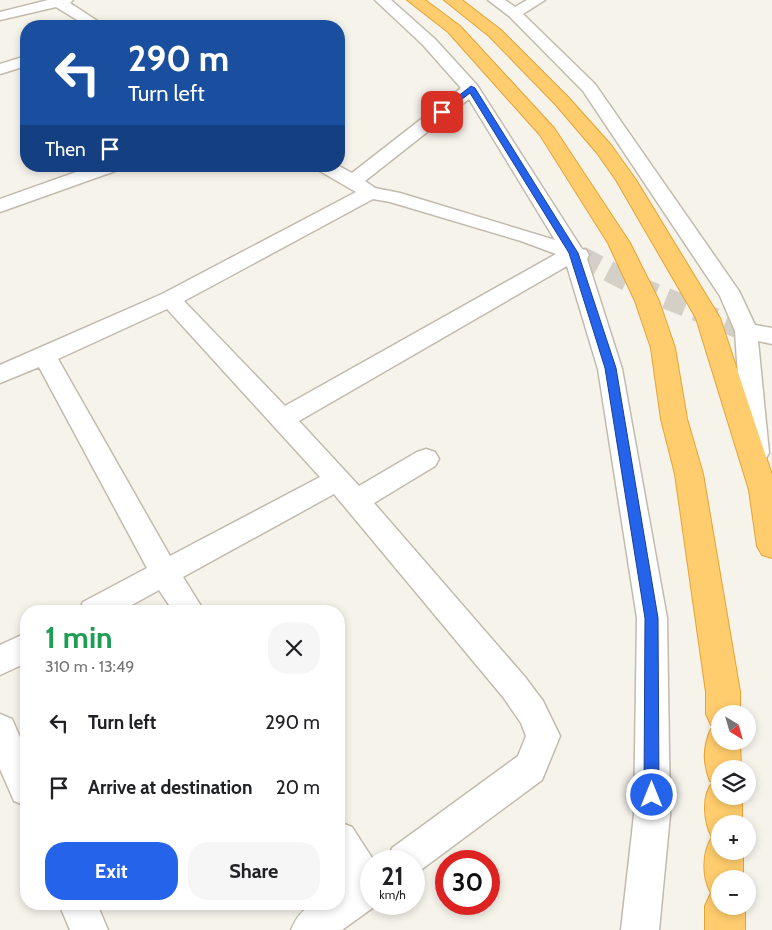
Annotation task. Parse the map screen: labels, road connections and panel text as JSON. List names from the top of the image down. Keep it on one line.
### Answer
{"north":"bottom right","page":{"turn":["290 m","Turn left"],"then":"Then","heading":["1 min","310 m · 13:49"],"list":[{"name":"Turn left","value":"290 m"},{"name":"Arrive at destination","value":"20 m"}],"map_buttons":["+","−"],"buttons":["Exit","Share"],"speed":"21 km/h","limit":"30"}}
